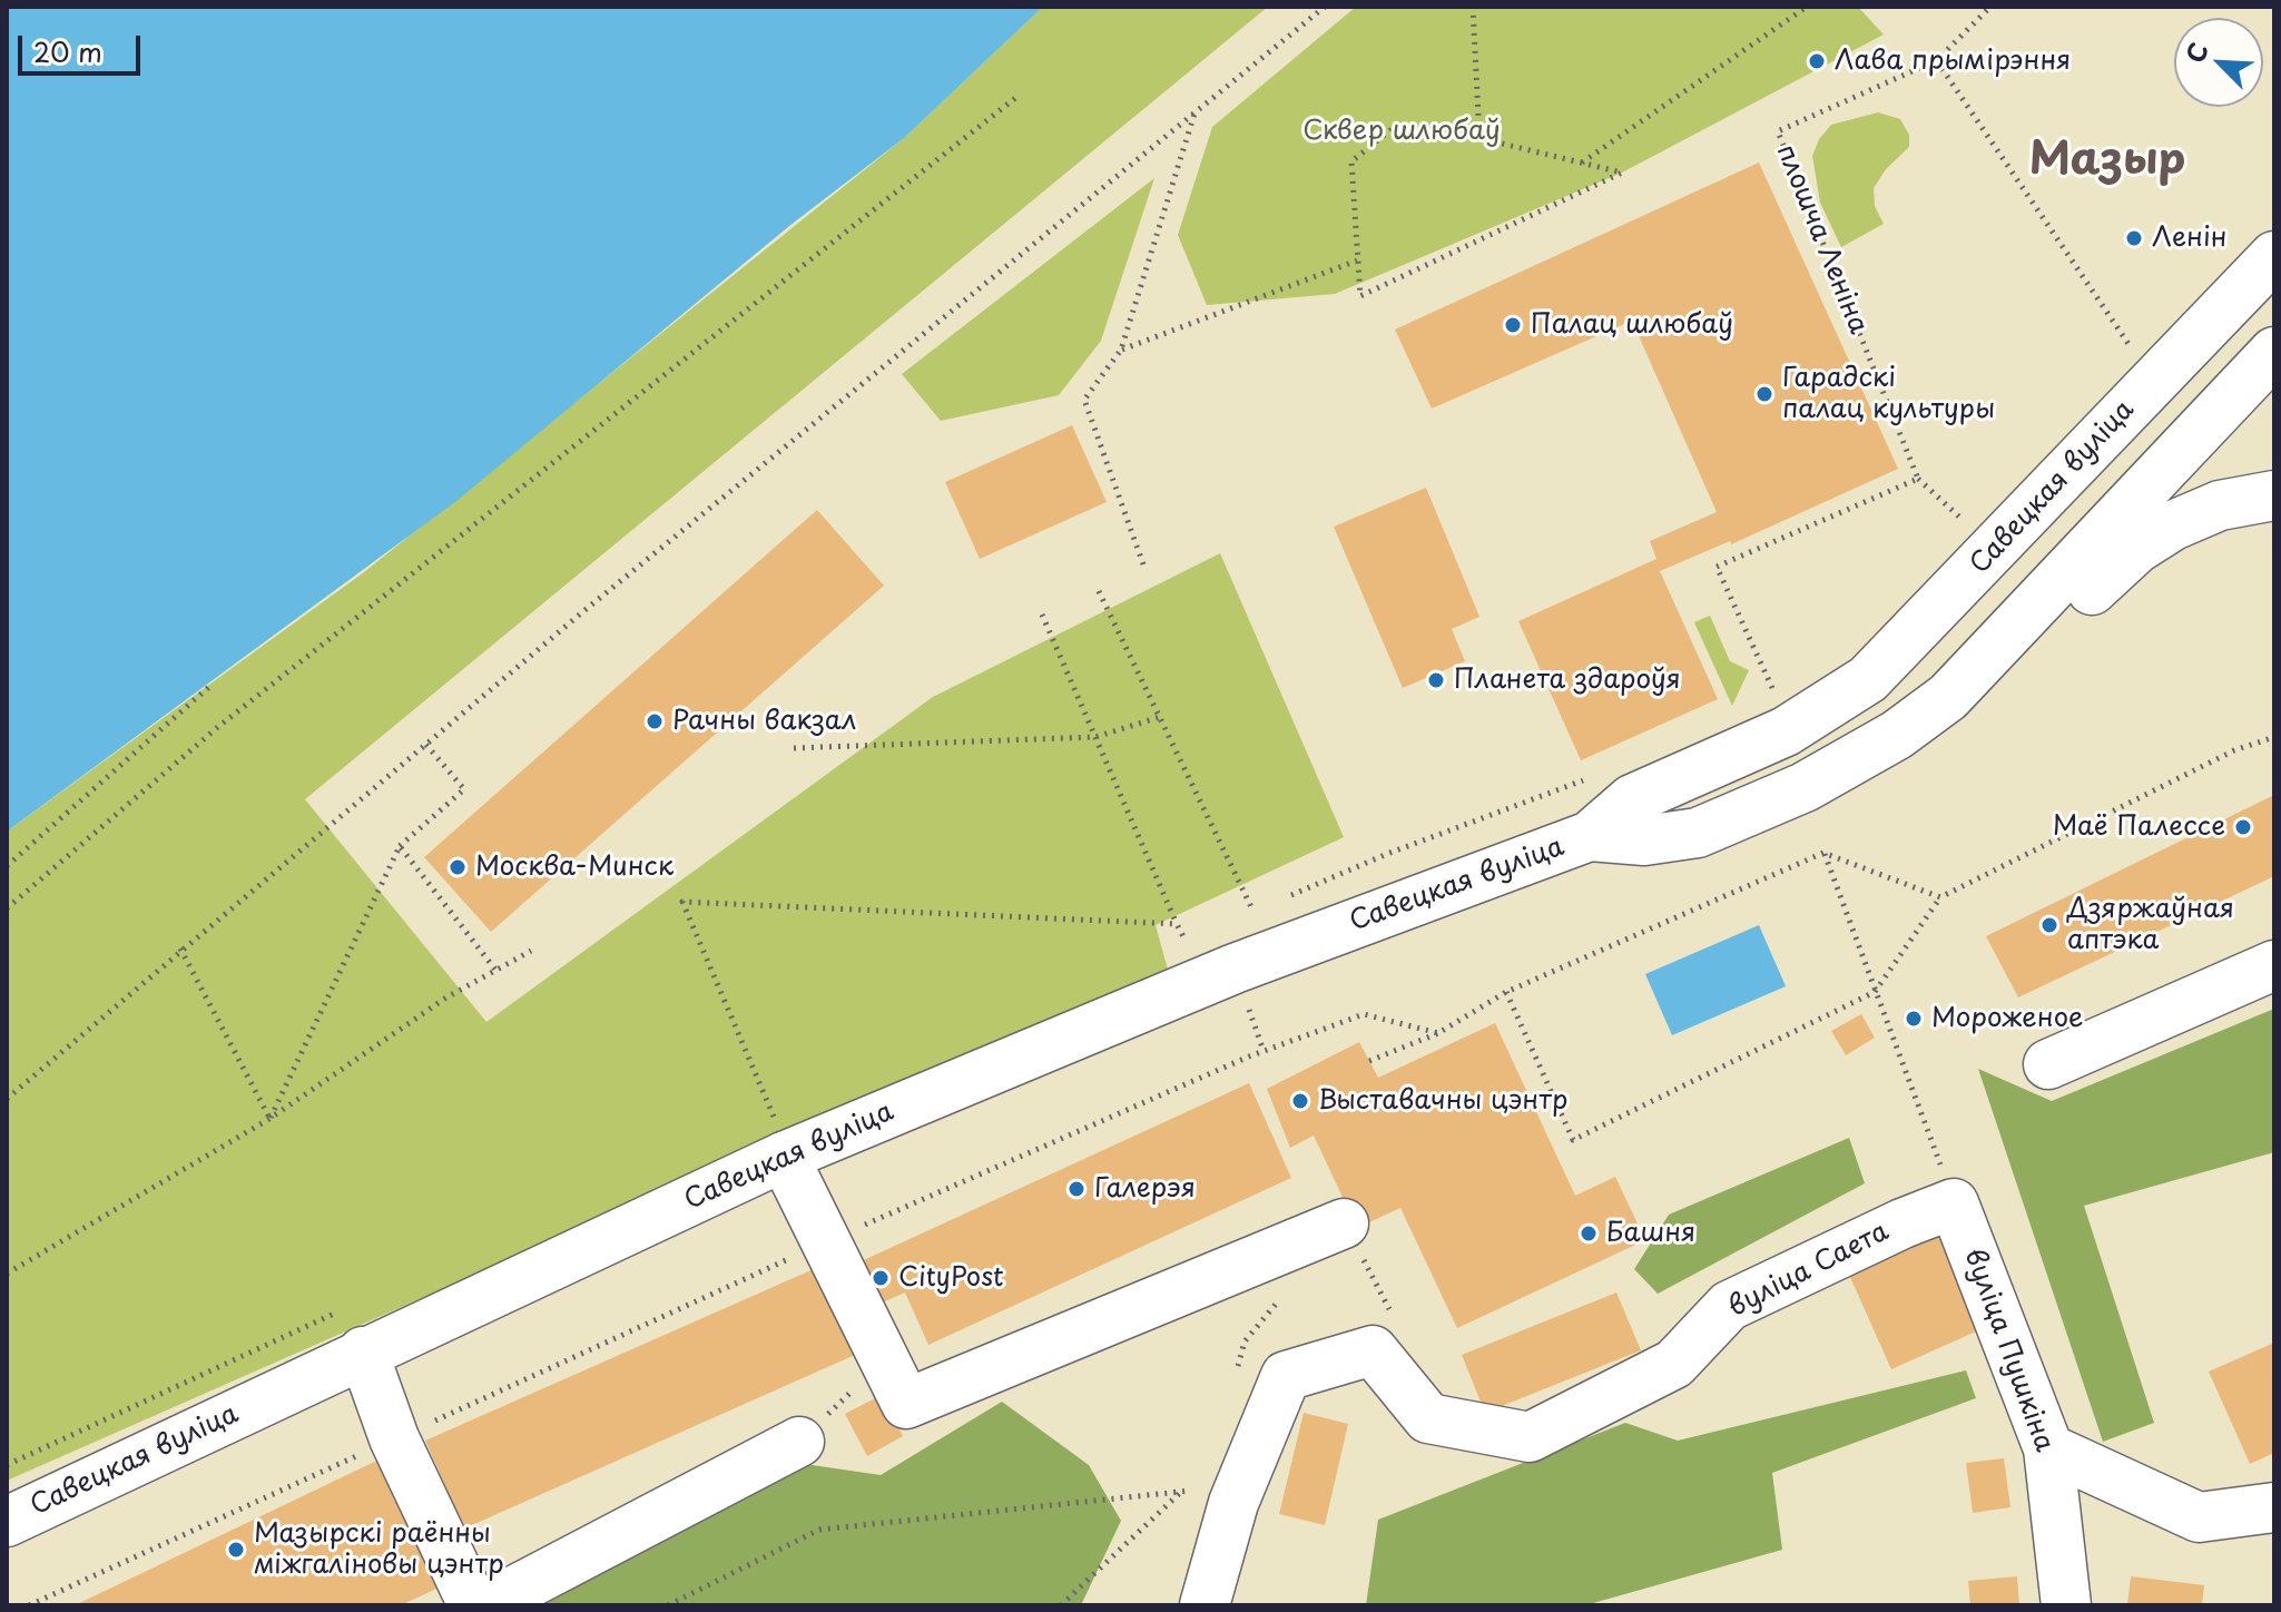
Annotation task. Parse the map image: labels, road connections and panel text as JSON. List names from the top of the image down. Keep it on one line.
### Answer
{"streets":{"main road":["Савецкая вуліца","вуліца Саета","вуліца Пушкіна"],"path":["плошча Леніна"]},"crossings":[["вуліца Саета","вуліца Пушкіна"]],"districts":["Мазыр"],"parks":["Сквер шлюбаў"],"places":["Лава прымірэння","Ленін","Палац шлюбаў","Гарадскі палац культуры","Планета здароўя","Рачны вакзал","Маё Палессе","Москва-Минск","Дзяржаўная аптэка","Мороженое","Выставачны цэнтр","Галерэя","Башня","CityPost","Мазырскі раённы міжгаліновы цэнтр"],"scale_bar":"20 m","north":"top left"}
